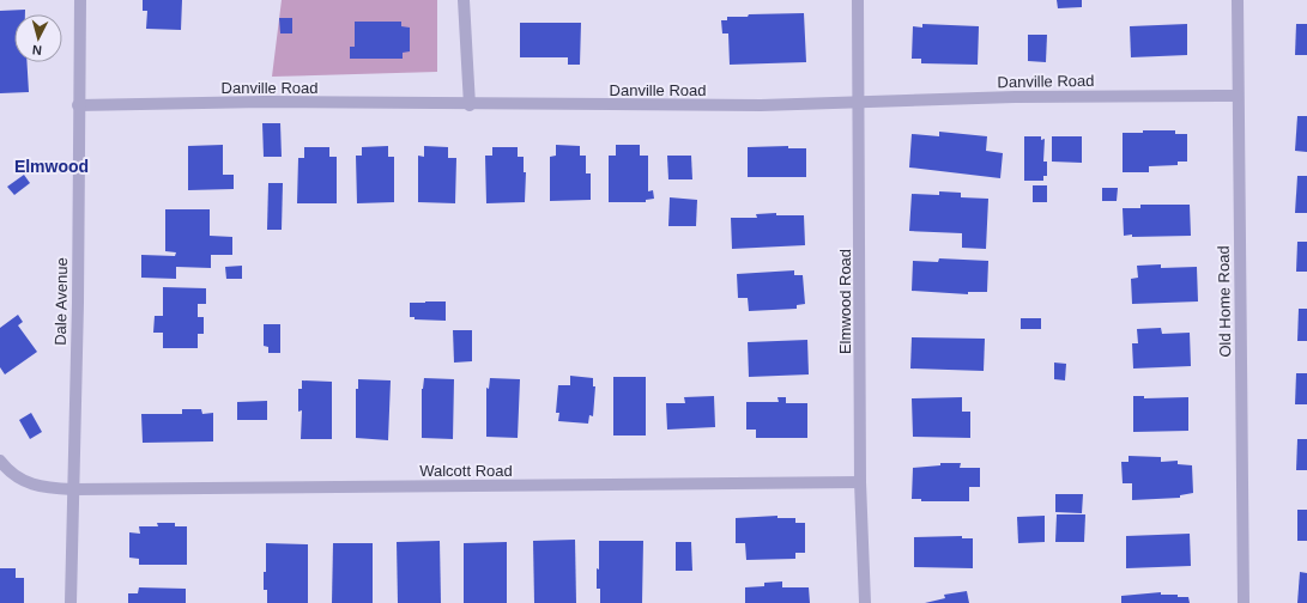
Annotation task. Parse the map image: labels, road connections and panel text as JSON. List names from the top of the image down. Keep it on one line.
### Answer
{"streets":{"street":["Danville Road","Dale Avenue","Elmwood Road","Old Home Road","Walcott Road"]},"crossings":[["Danville Road","Dale Avenue"],["Danville Road","Elmwood Road"],["Danville Road","Old Home Road"],["Dale Avenue","Walcott Road"],["Elmwood Road","Walcott Road"]],"districts":["Elmwood"],"north":"bottom"}
